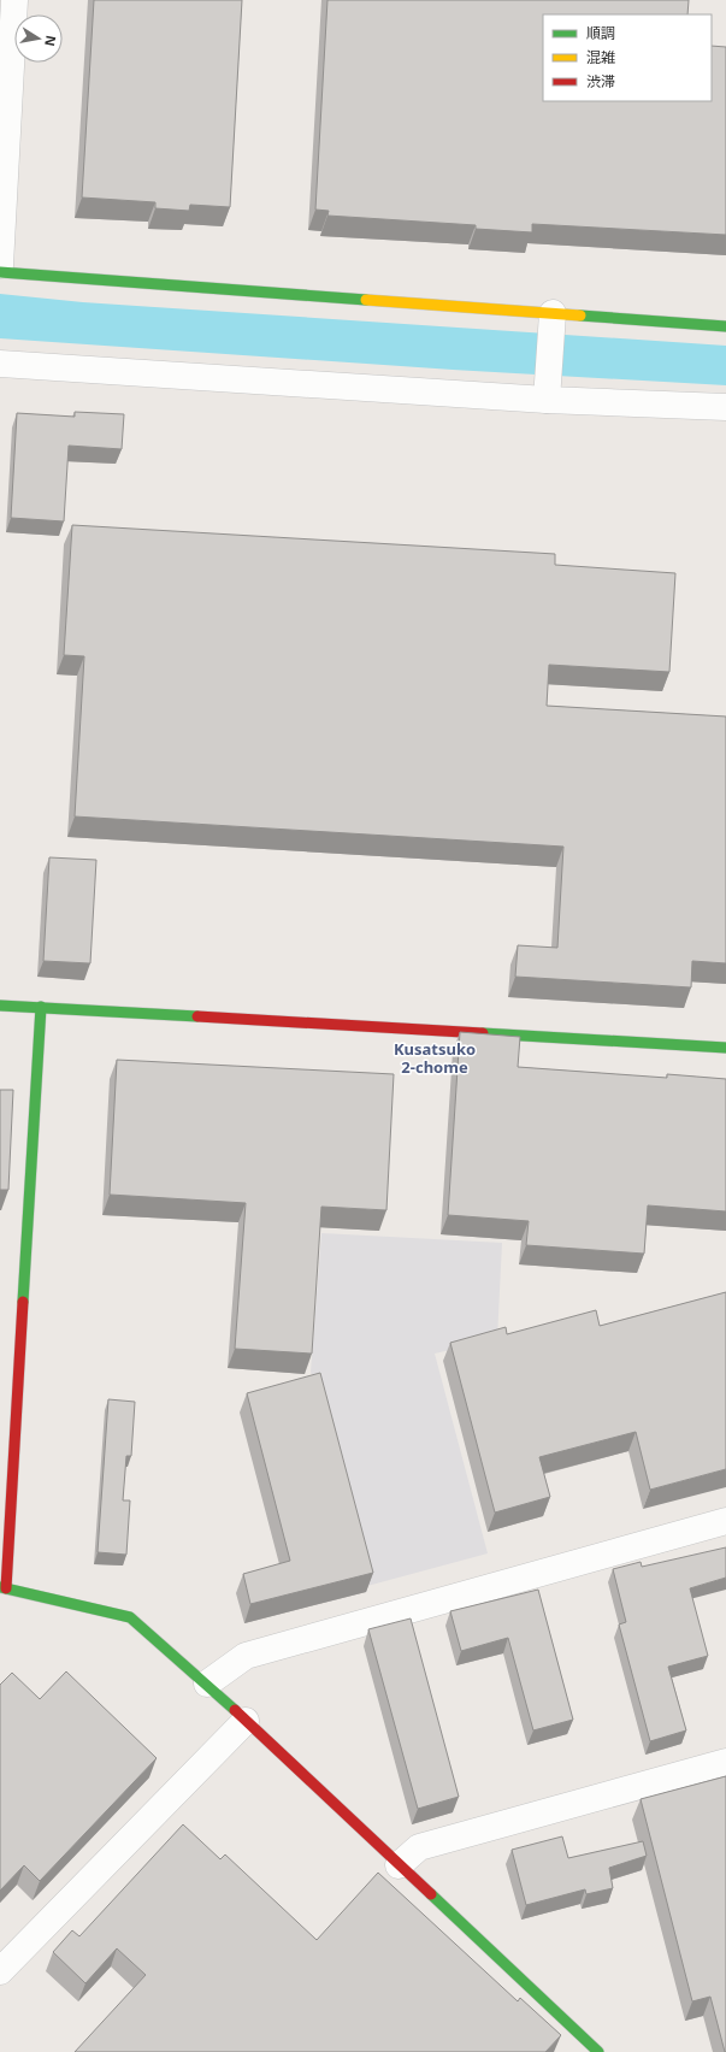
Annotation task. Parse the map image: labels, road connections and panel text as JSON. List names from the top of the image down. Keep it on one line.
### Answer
{"districts":["Kusatsuko 2-chome"],"legend":["順調","混雑","渋滞"],"north":"right"}
